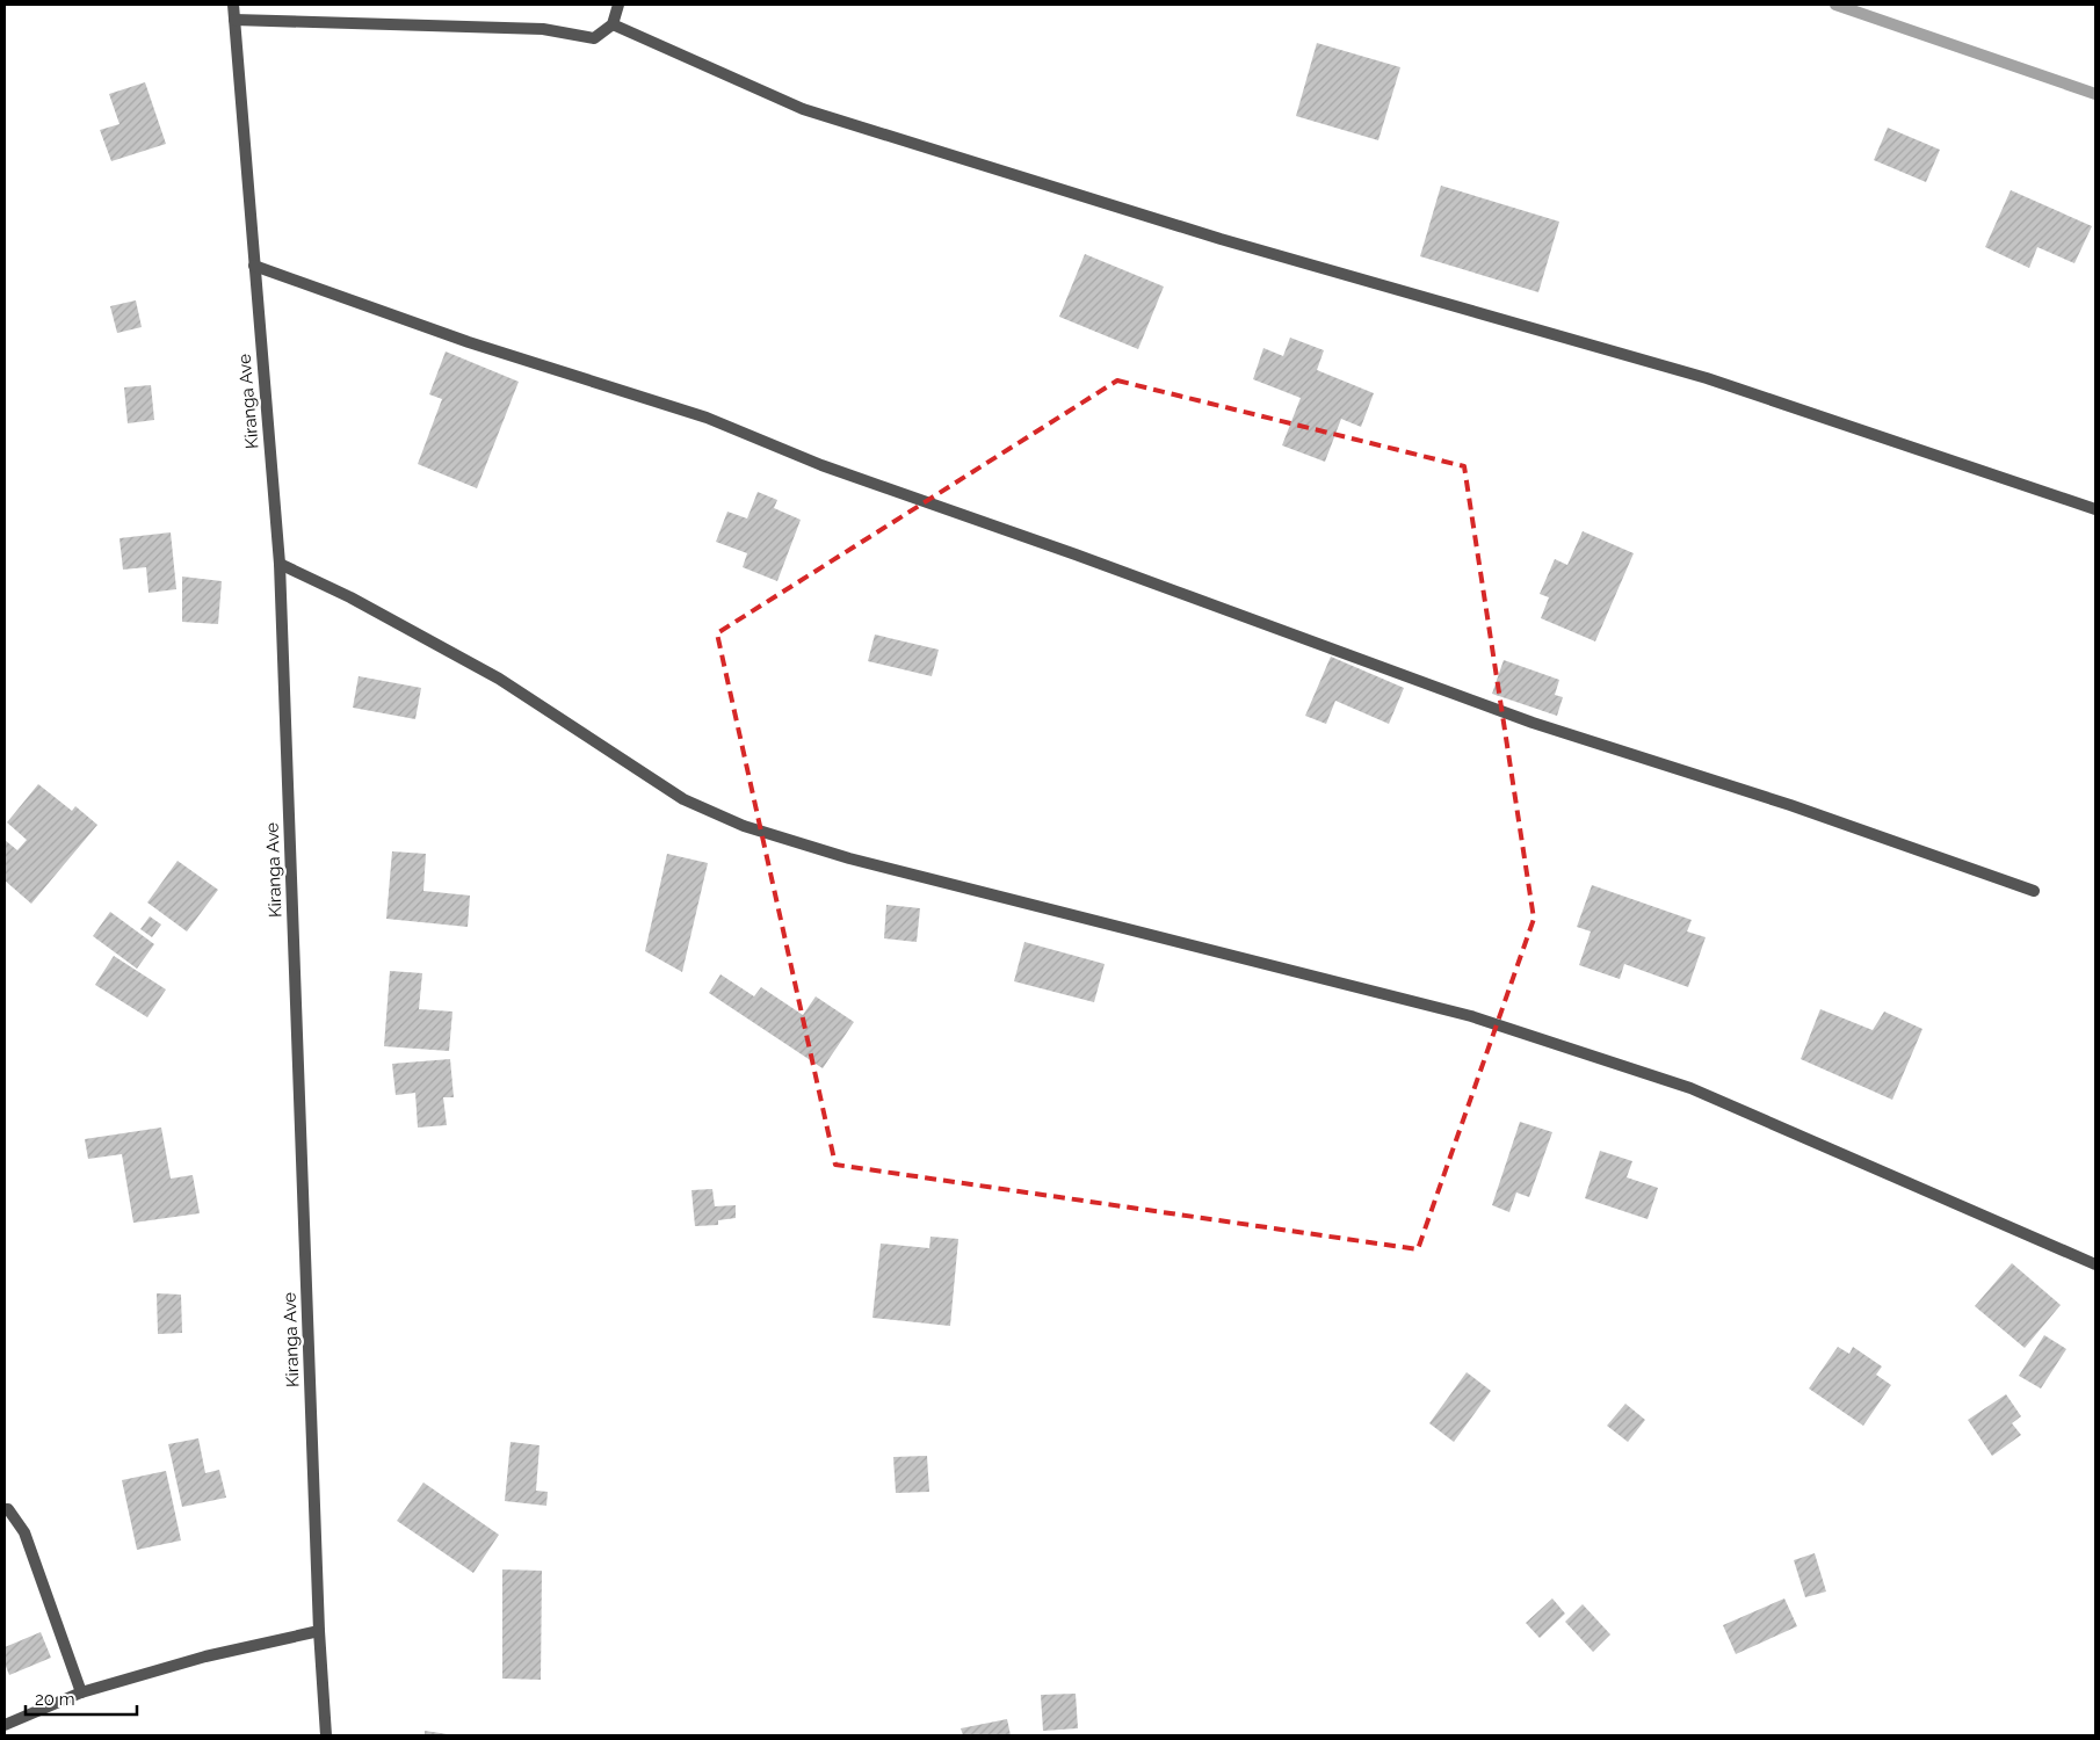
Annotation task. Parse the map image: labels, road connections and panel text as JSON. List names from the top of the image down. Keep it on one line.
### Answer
{"streets":{"street":["Kiranga Ave"]},"scale_bar":"20 m"}
